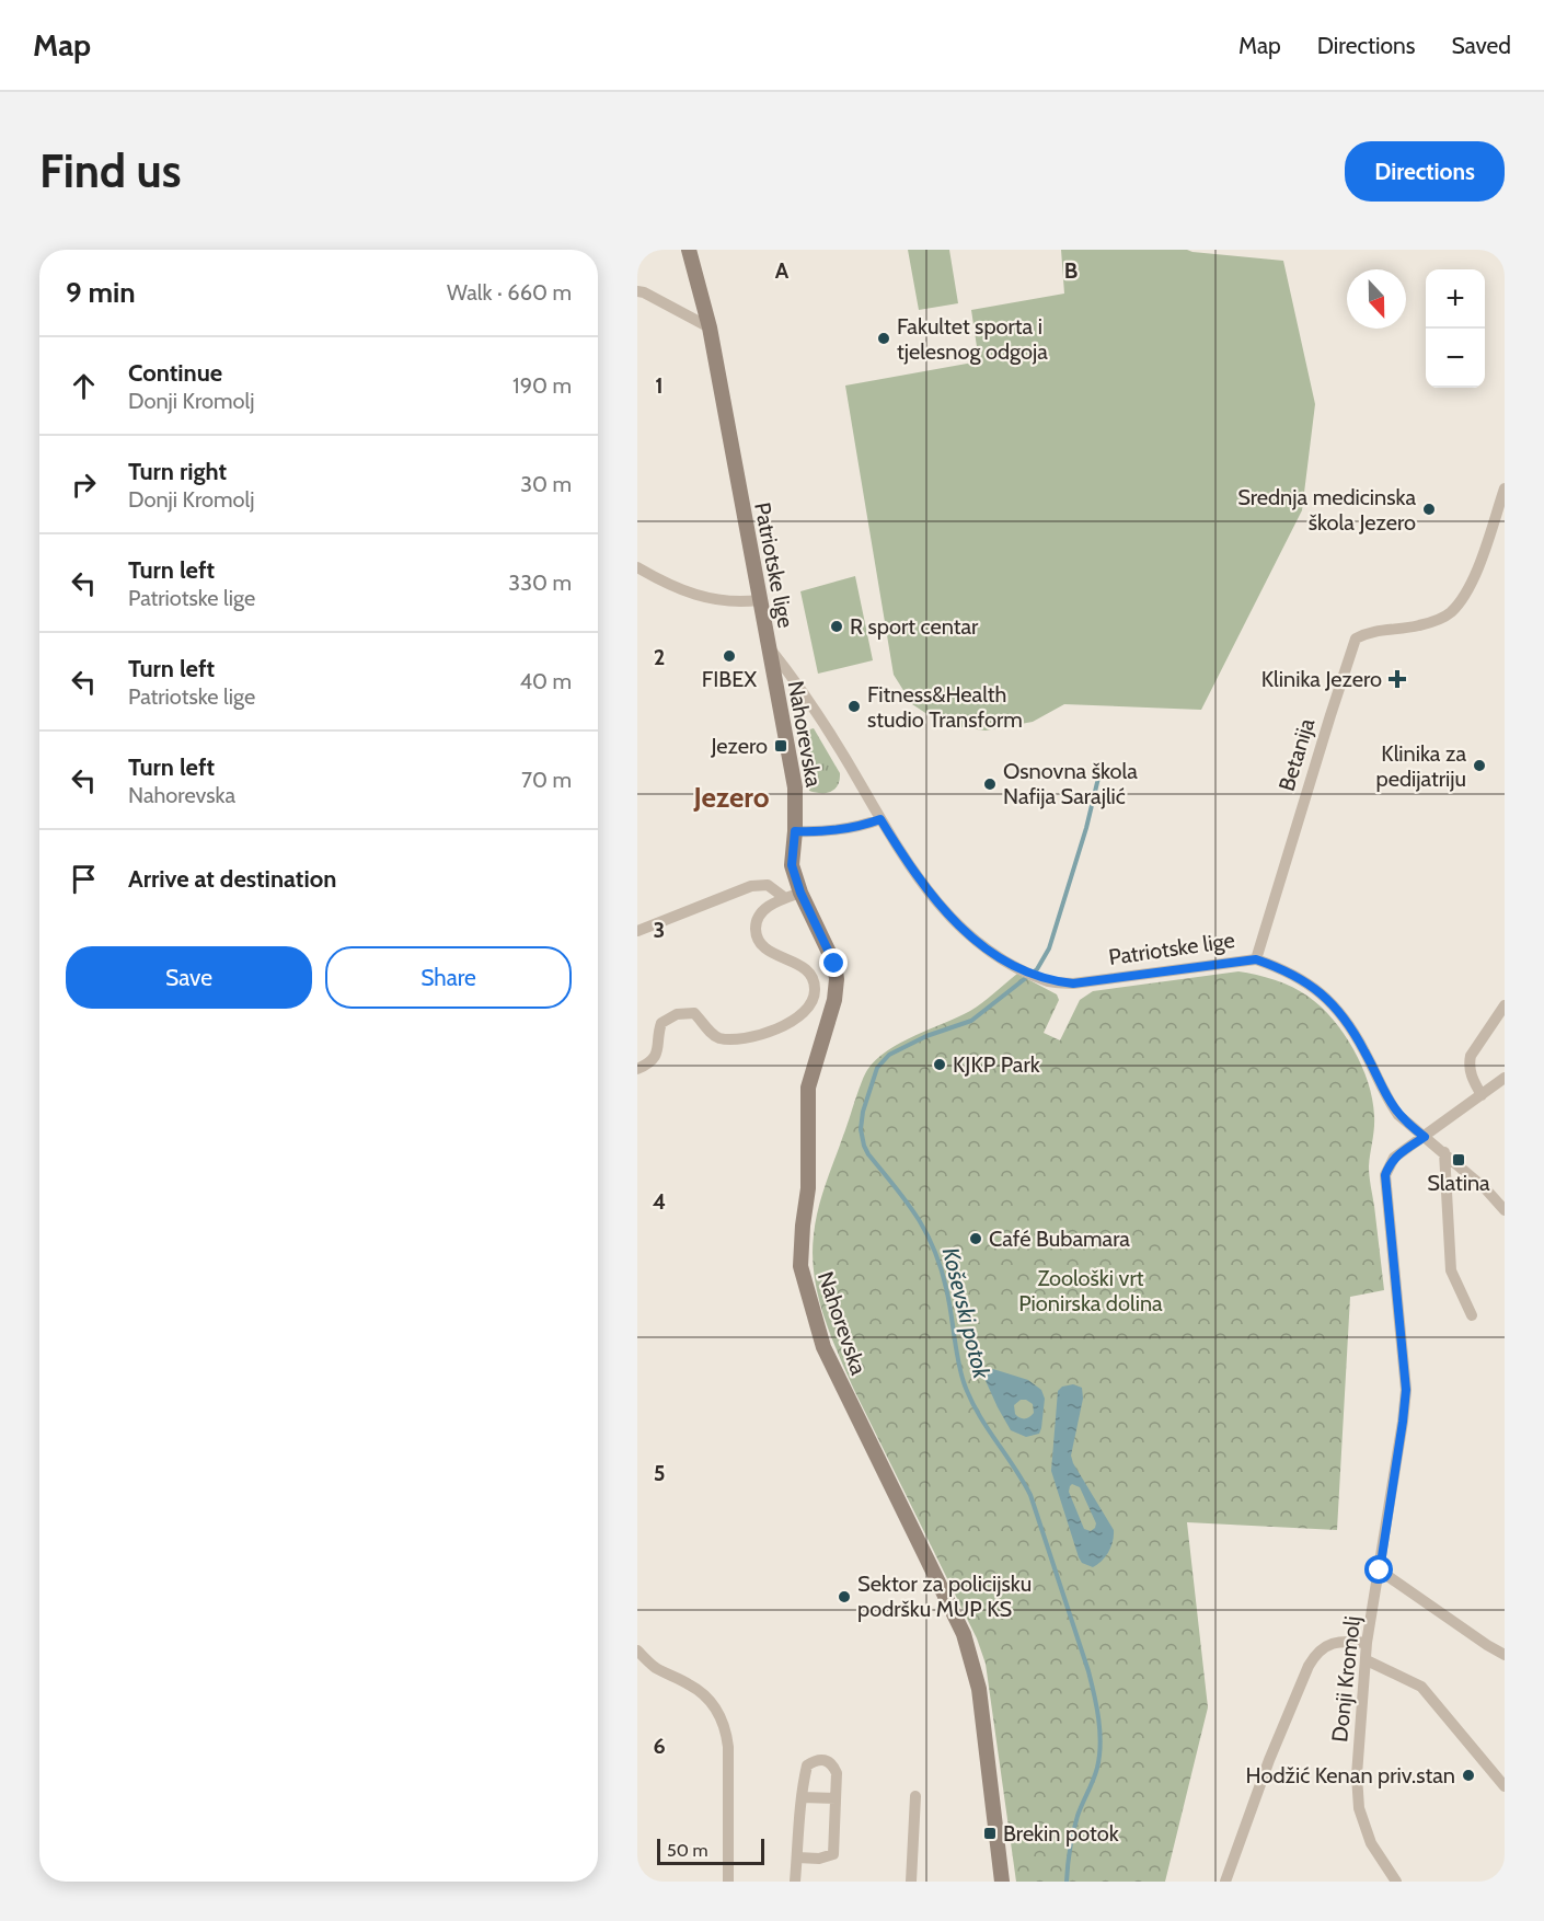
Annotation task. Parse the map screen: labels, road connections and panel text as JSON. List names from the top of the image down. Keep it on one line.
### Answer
{"streets":{"street":["Patriotske lige","Nahorevska","Betanija","Donji Kromolj"]},"crossings":[["Patriotske lige","Nahorevska"],["Patriotske lige","Betanija"],["Patriotske lige","Donji Kromolj"]],"districts":["Jezero"],"water":["Koševski potok"],"parks":["Zoološki vrt Pionirska dolina"],"places":{"other":["Fakultet sporta i tjelesnog odgoja","Srednja medicinska škola Jezero","R sport centar","FIBEX","Fitness&Health studio Transform","Klinika za pedijatriju","Osnovna škola Nafija Sarajlić","KJKP Park","Café Bubamara","Sektor za policijsku podršku MUP KS","Hodžić Kenan priv.stan"],"health":["Klinika Jezero"],"transit":["Jezero","Slatina","Brekin potok"]},"scale_bar":"50 m","north":"bottom","page":{"header":"Map","nav":["Map","Directions","Saved"],"buttons":["Directions",["Save","Share"]],"title":"Find us","heading":["9 min","Walk · 660 m"],"map_buttons":["+","−"],"list":[["Continue","Donji Kromolj","190 m"],["Turn right","Donji Kromolj","30 m"],["Turn left","Patriotske lige","330 m"],["Turn left","Patriotske lige","40 m"],["Turn left","Nahorevska","70 m"],"Arrive at destination"],"scale":"50 m"},"grid":{"columns":["A","B"],"rows":["1","2","3","4","5","6"]}}
